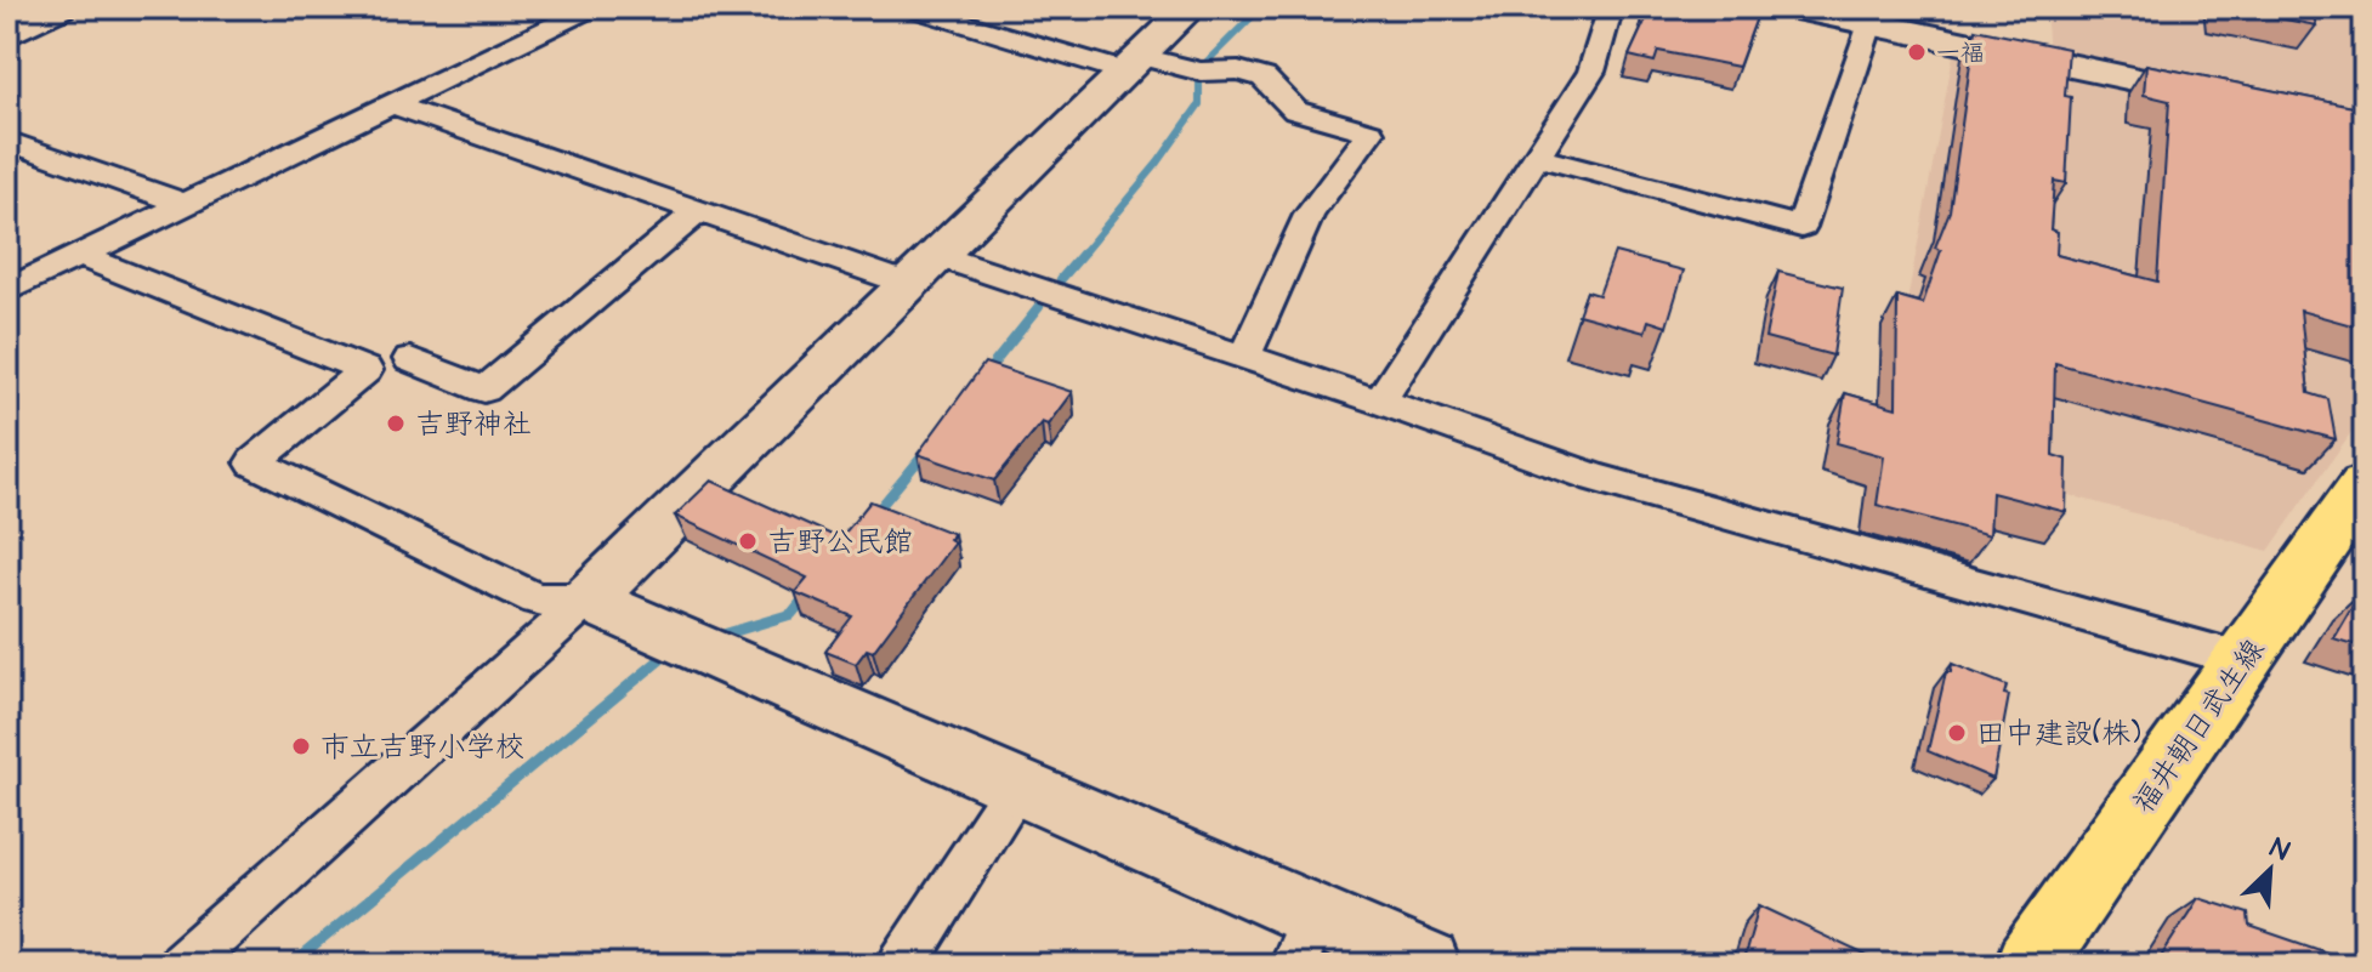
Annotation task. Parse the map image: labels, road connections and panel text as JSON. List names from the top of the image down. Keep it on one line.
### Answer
{"streets":{"main road":["福井朝日武生線"]},"places":["一福","吉野神社","吉野公民館","田中建設(株)","市立吉野小学校"],"north":"top right"}
